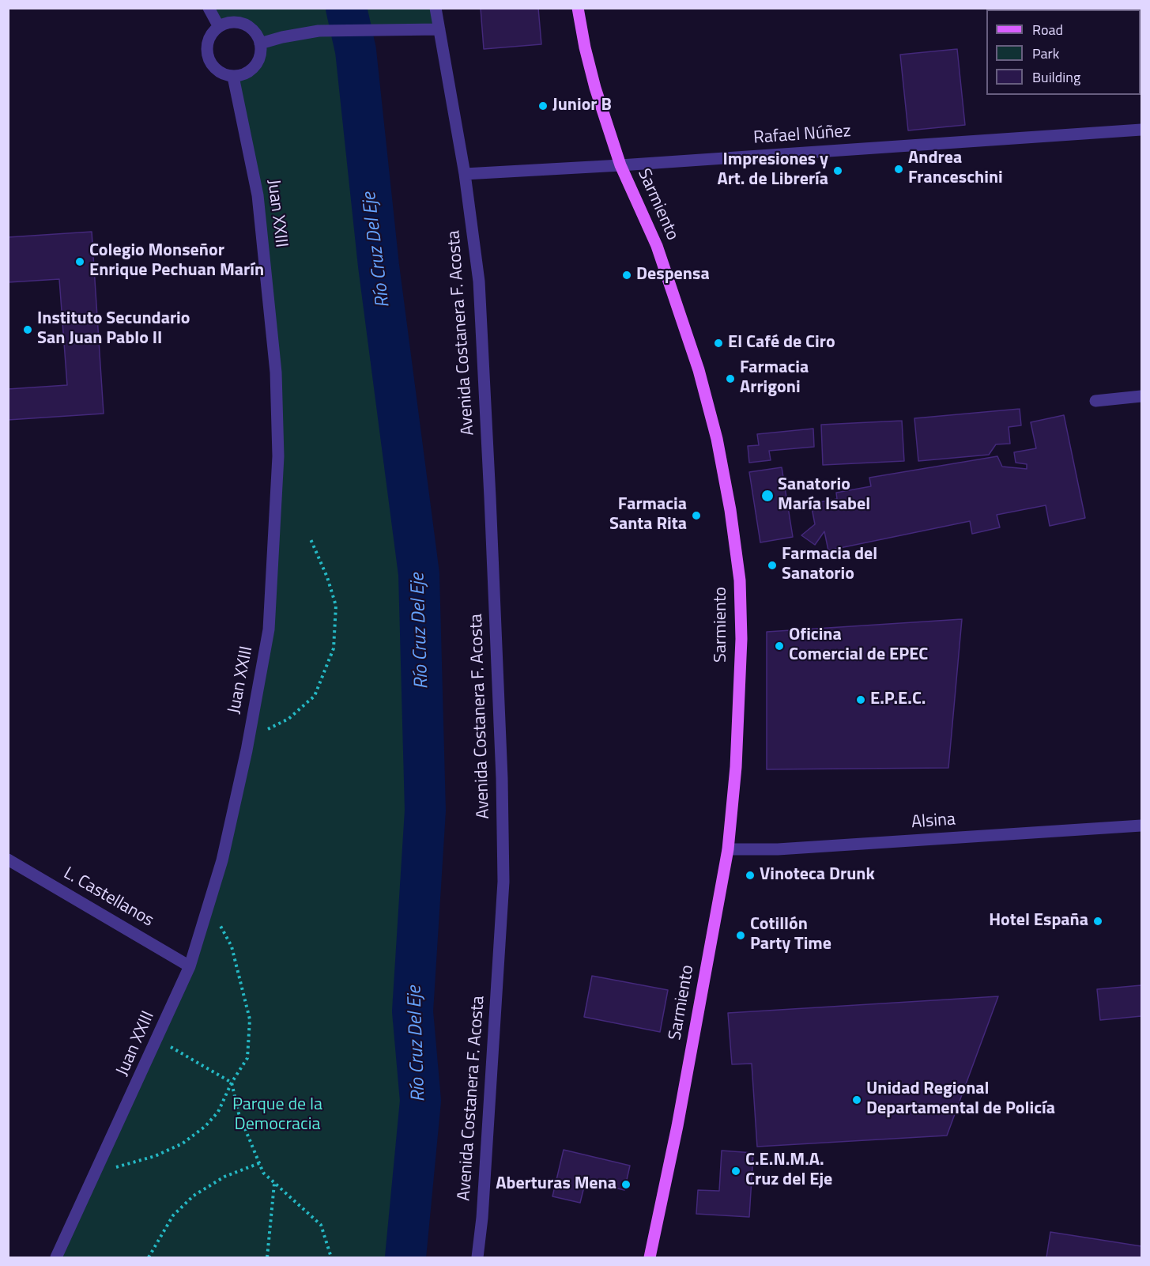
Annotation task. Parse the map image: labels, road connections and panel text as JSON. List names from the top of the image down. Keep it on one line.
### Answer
{"streets":{"main road":["Sarmiento"],"street":["Rafael Núñez","Juan XXIII","Avenida Costanera F. Acosta","Alsina","L. Castellanos"]},"crossings":[["Rafael Núñez","Sarmiento"],["Rafael Núñez","Avenida Costanera F. Acosta"],["Sarmiento","Alsina"],["Juan XXIII","L. Castellanos"]],"water":["Río Cruz Del Eje"],"parks":["Parque de la Democracia"],"places":["Junior B","Andrea Franceschini","Impresiones y Art. de Librería","Colegio Monseñor Enrique Pechuan Marín","Despensa","Instituto Secundario San Juan Pablo II","El Café de Ciro","Farmacia Arrigoni","Sanatorio María Isabel","Farmacia Santa Rita","Farmacia del Sanatorio","Oficina Comercial de EPEC","E.P.E.C.","Vinoteca Drunk","Hotel España","Cotillón Party Time","Unidad Regional Departamental de Policía","C.E.N.M.A. Cruz del Eje","Aberturas Mena"],"legend":["Road","Park","Building"]}
